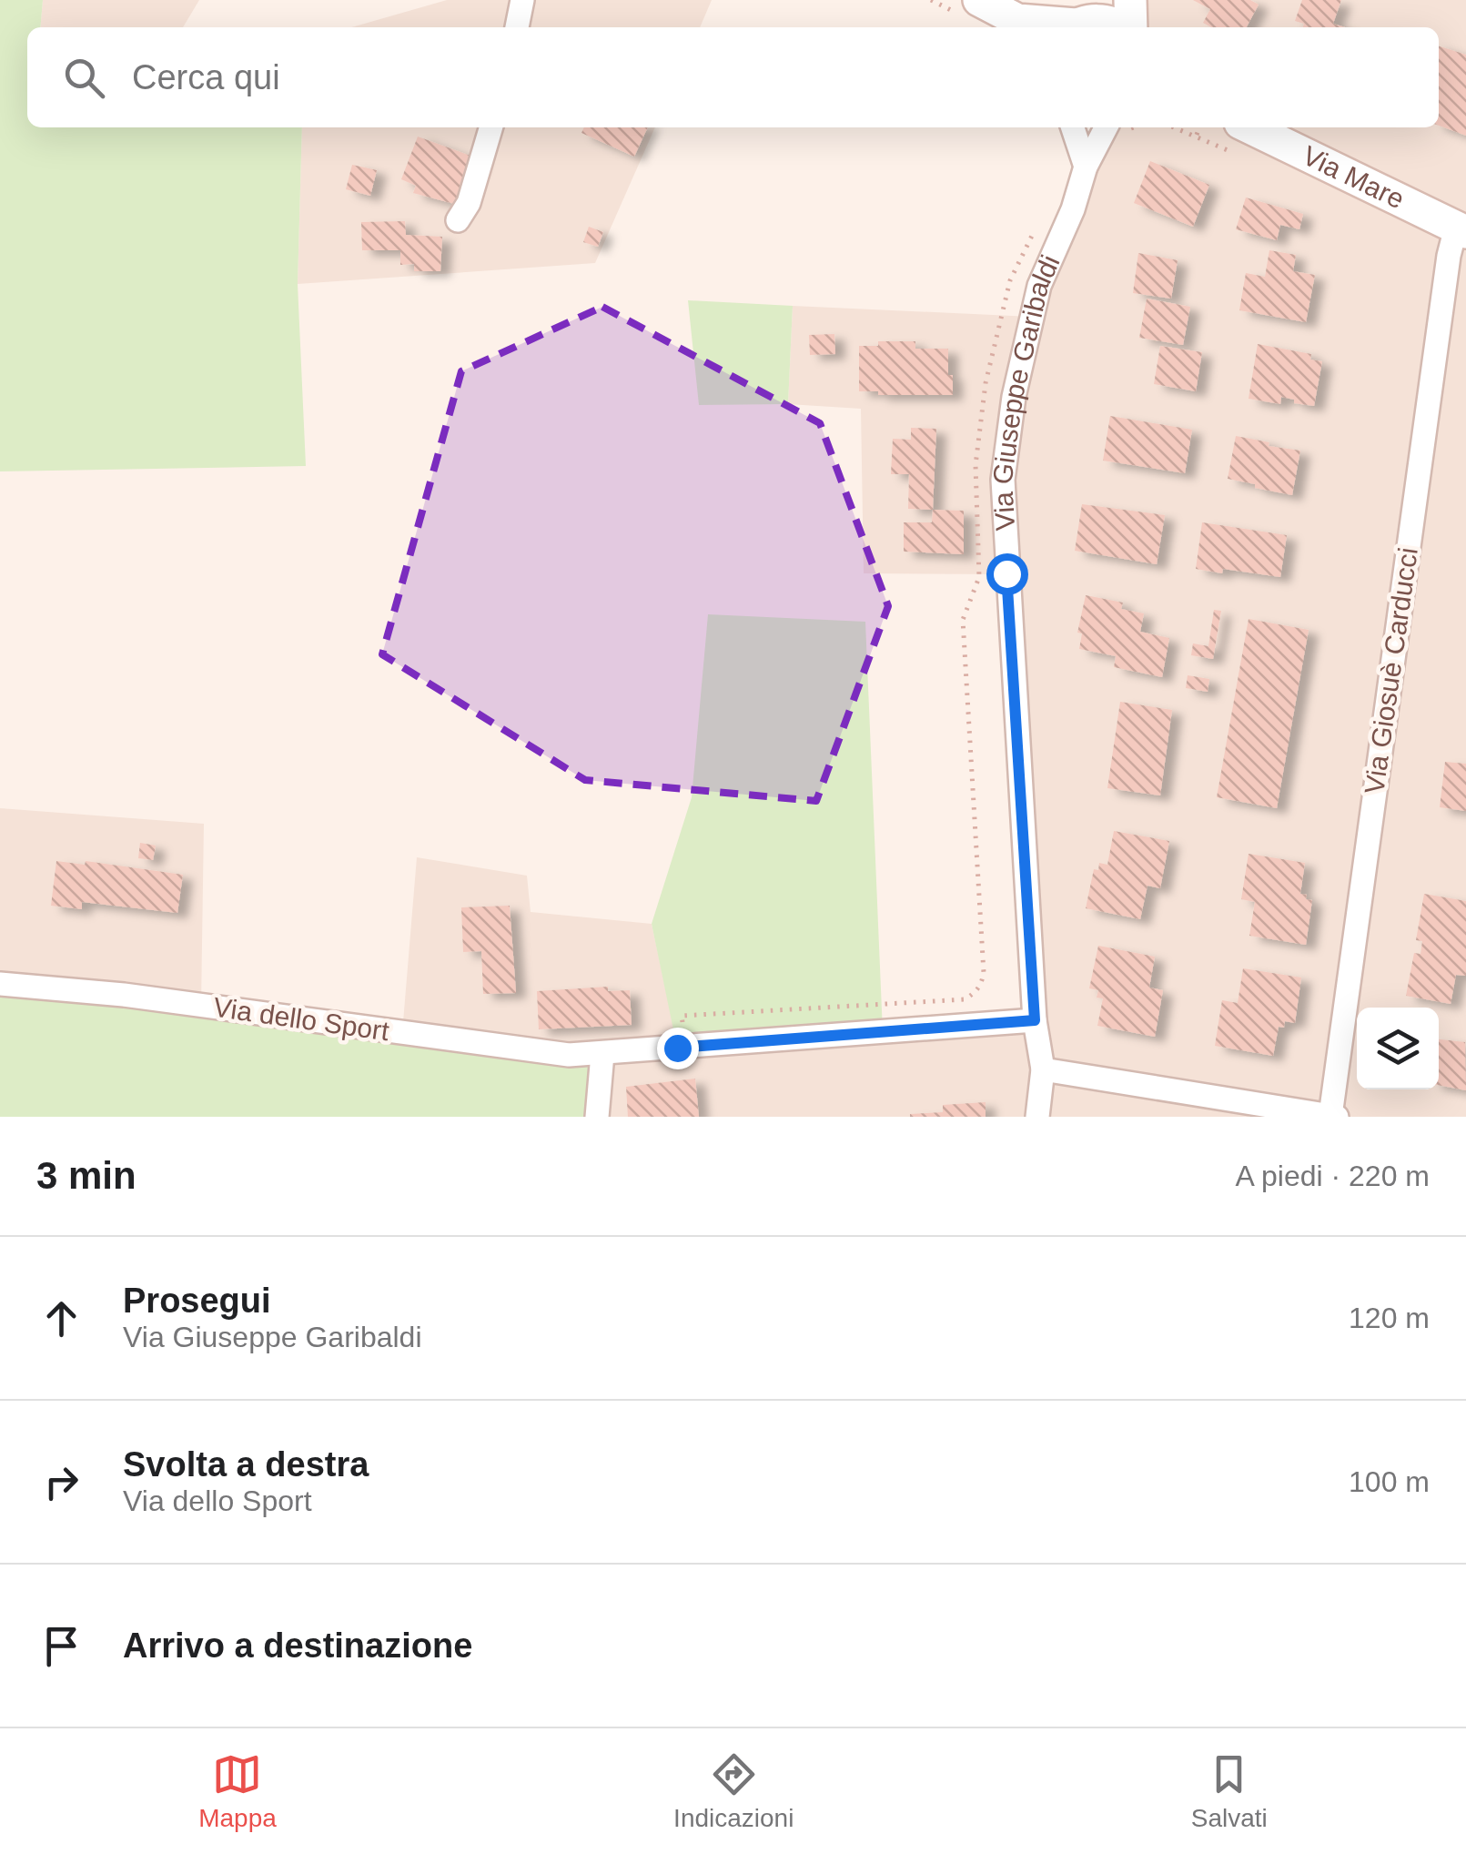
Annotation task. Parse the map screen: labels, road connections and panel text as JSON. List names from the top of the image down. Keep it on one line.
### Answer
{"streets":{"main road":["Via Mare"],"street":["Via Giuseppe Garibaldi","Via Giosuè Carducci","Via dello Sport"]},"crossings":[["Via Mare","Via Giosuè Carducci"],["Via Giuseppe Garibaldi","Via dello Sport"]],"page":{"search":"Cerca qui","heading":["3 min","A piedi · 220 m"],"list":[["Prosegui","Via Giuseppe Garibaldi","120 m"],["Svolta a destra","Via dello Sport","100 m"],"Arrivo a destinazione"],"nav":["Mappa","Indicazioni","Salvati"]}}
